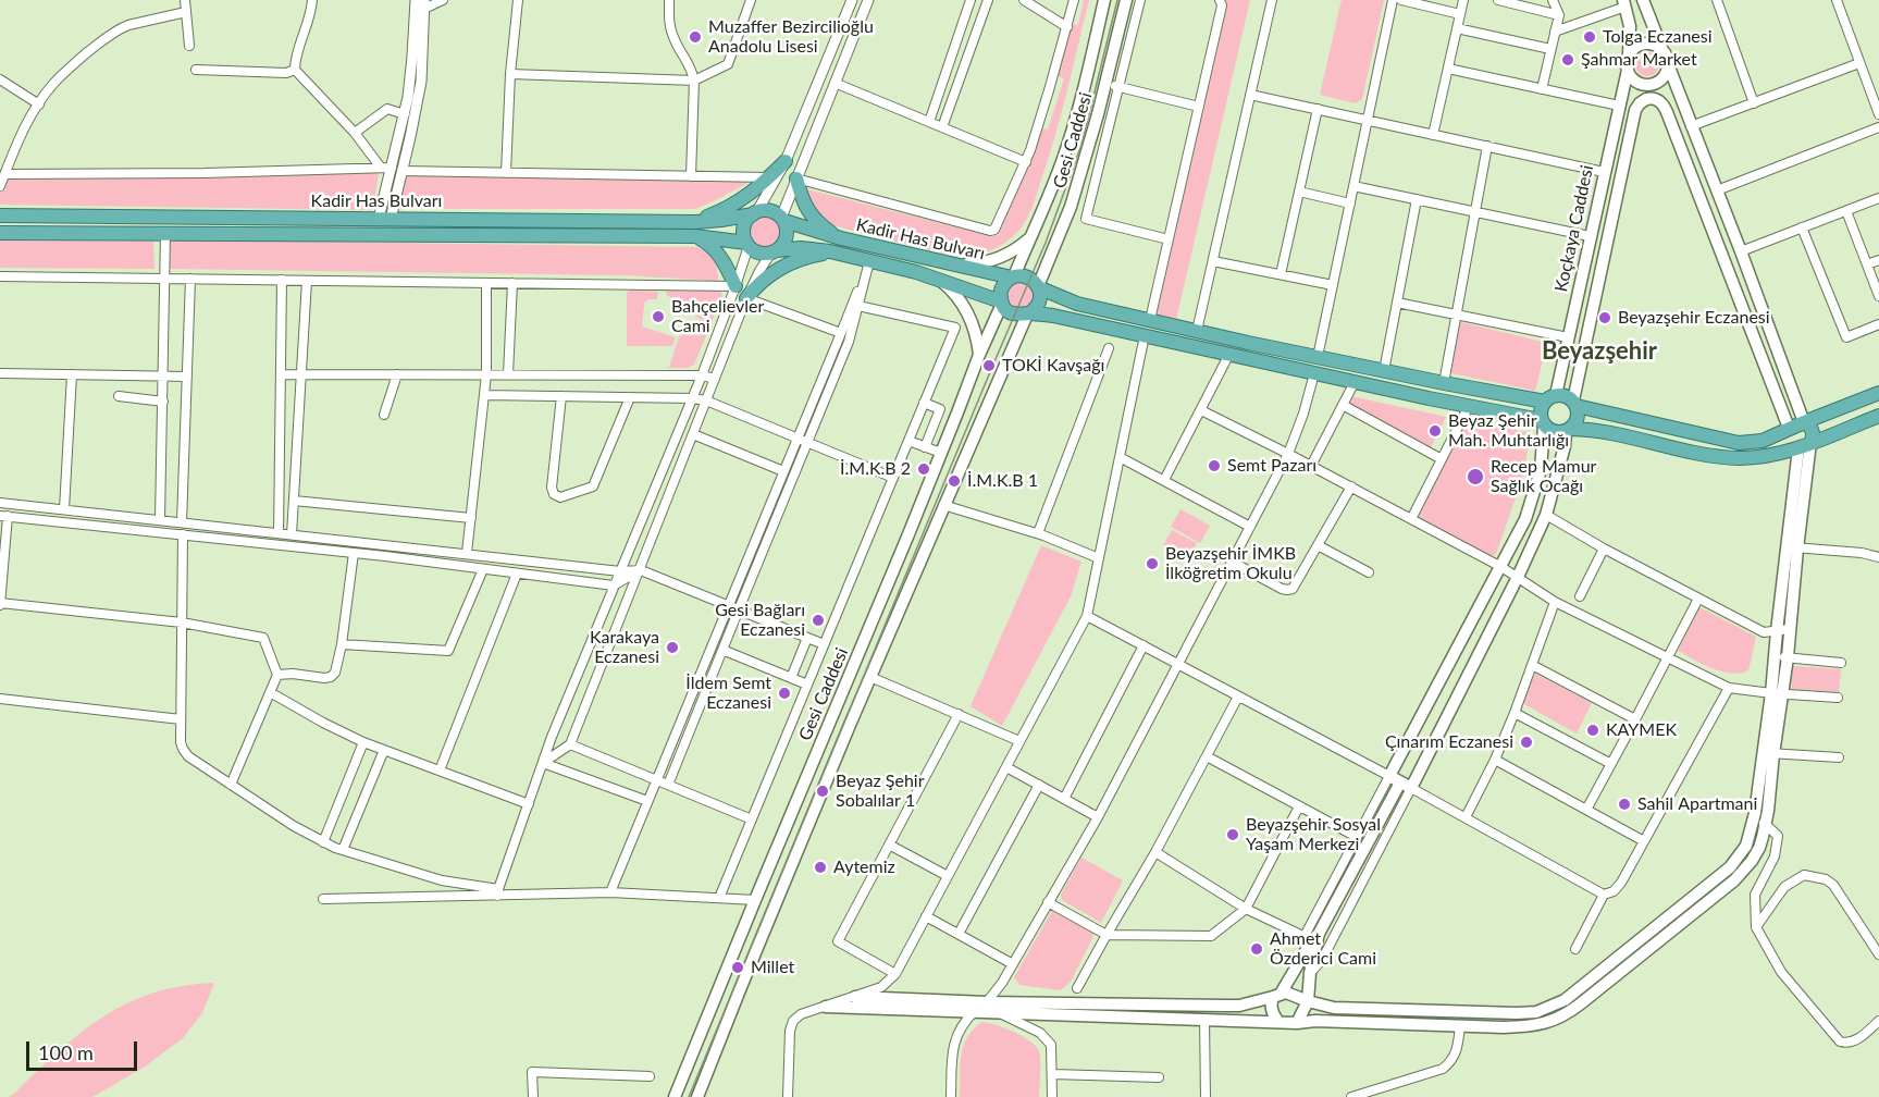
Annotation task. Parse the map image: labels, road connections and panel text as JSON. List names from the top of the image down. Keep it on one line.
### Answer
{"streets":{"highway":["Kadir Has Bulvarı"],"main road":["Gesi Caddesi","Koçkaya Caddesi"]},"crossings":[["Gesi Caddesi","Kadir Has Bulvarı"]],"districts":["Beyazşehir"],"places":["Muzaffer Bezircilioğlu Anadolu Lisesi","Tolga Eczanesi","Şahmar Market","Bahçelievler Cami","Beyazşehir Eczanesi","TOKİ Kavşağı","Beyaz Şehir Mah. Muhtarlığı","Semt Pazarı","İ.M.K.B 2","Recep Mamur Sağlık Ocağı","İ.M.K.B 1","Beyazşehir İMKB İlköğretim Okulu","Gesi Bağları Eczanesi","Karakaya Eczanesi","İldem Semt Eczanesi","KAYMEK","Çınarım Eczanesi","Beyaz Şehir Sobalılar 1","Sahil Apartmani","Beyazşehir Sosyal Yaşam Merkezi","Aytemiz","Ahmet Özderici Cami","Millet"],"scale_bar":"100 m"}
